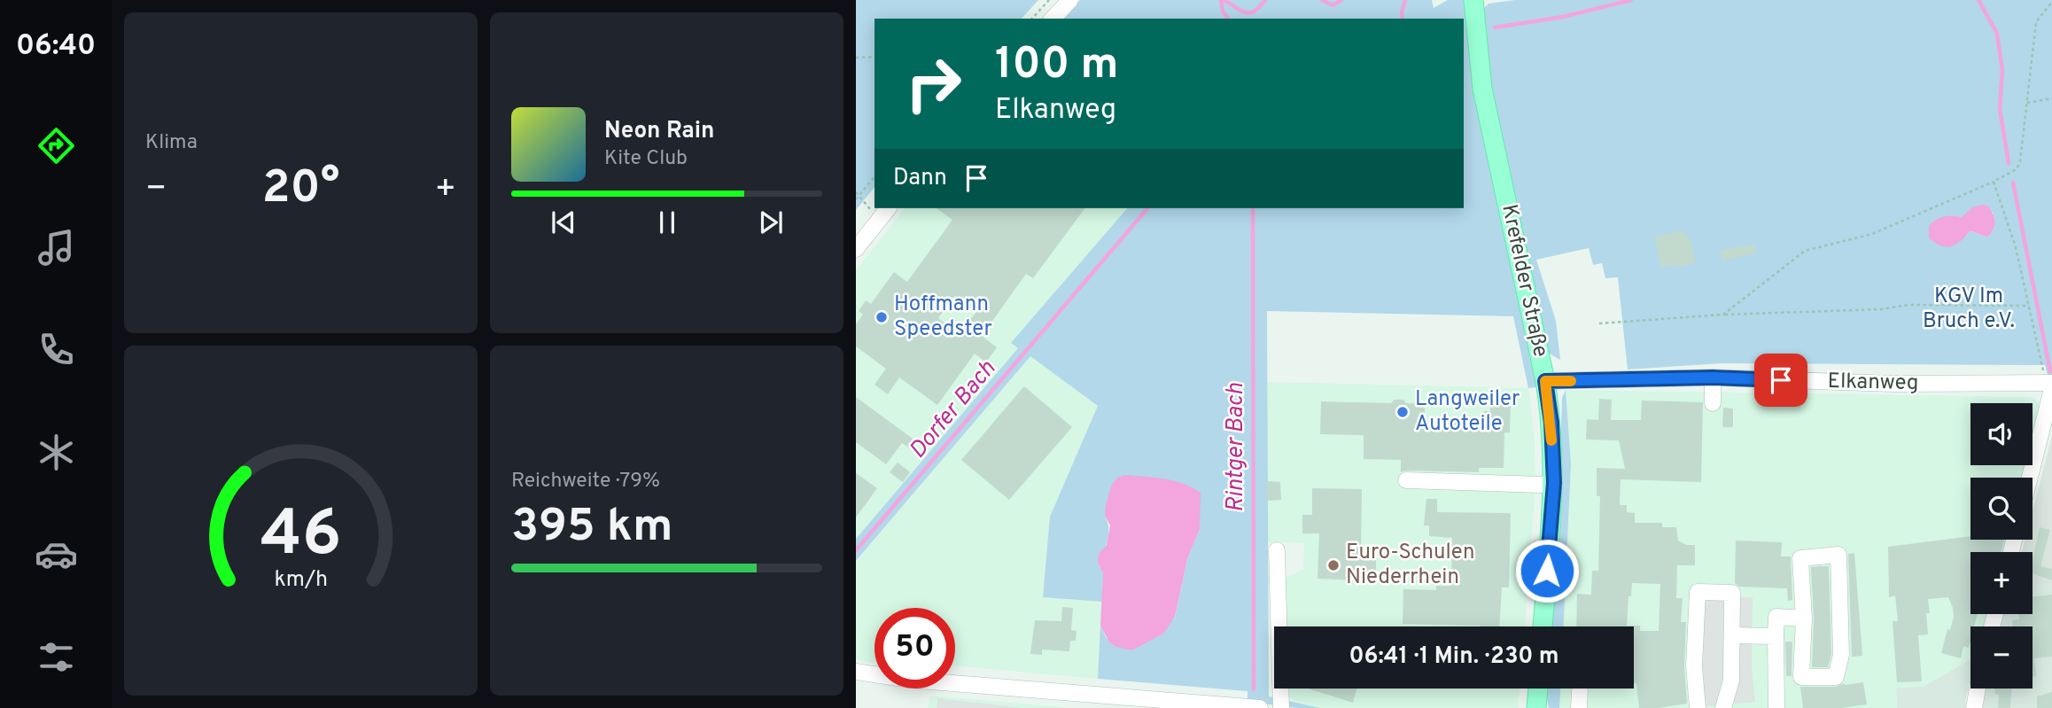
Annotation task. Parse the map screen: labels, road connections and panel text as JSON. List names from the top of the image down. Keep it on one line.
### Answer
{"streets":{"main road":["Krefelder Straße"],"street":["Elkanweg"]},"crossings":[["Krefelder Straße","Elkanweg"]],"water":["Dorfer Bach","Rintger Bach"],"parks":["KGV Im Bruch e.V."],"places":["Hoffmann Speedster","Langweiler Autoteile","Euro-Schulen Niederrhein"],"page":{"tabs":"06:40","tile":["Klima",["Reichweite · 79%","395 km"]],"turn":["100 m","Elkanweg"],"song":["Neon Rain","Kite Club"],"then":"Dann","heat":["−","20°","+"],"map_buttons":["+","−"],"limit":"50","trip":"06:41 · 1 Min. · 230 m","gauge":["46","km/h"]}}
